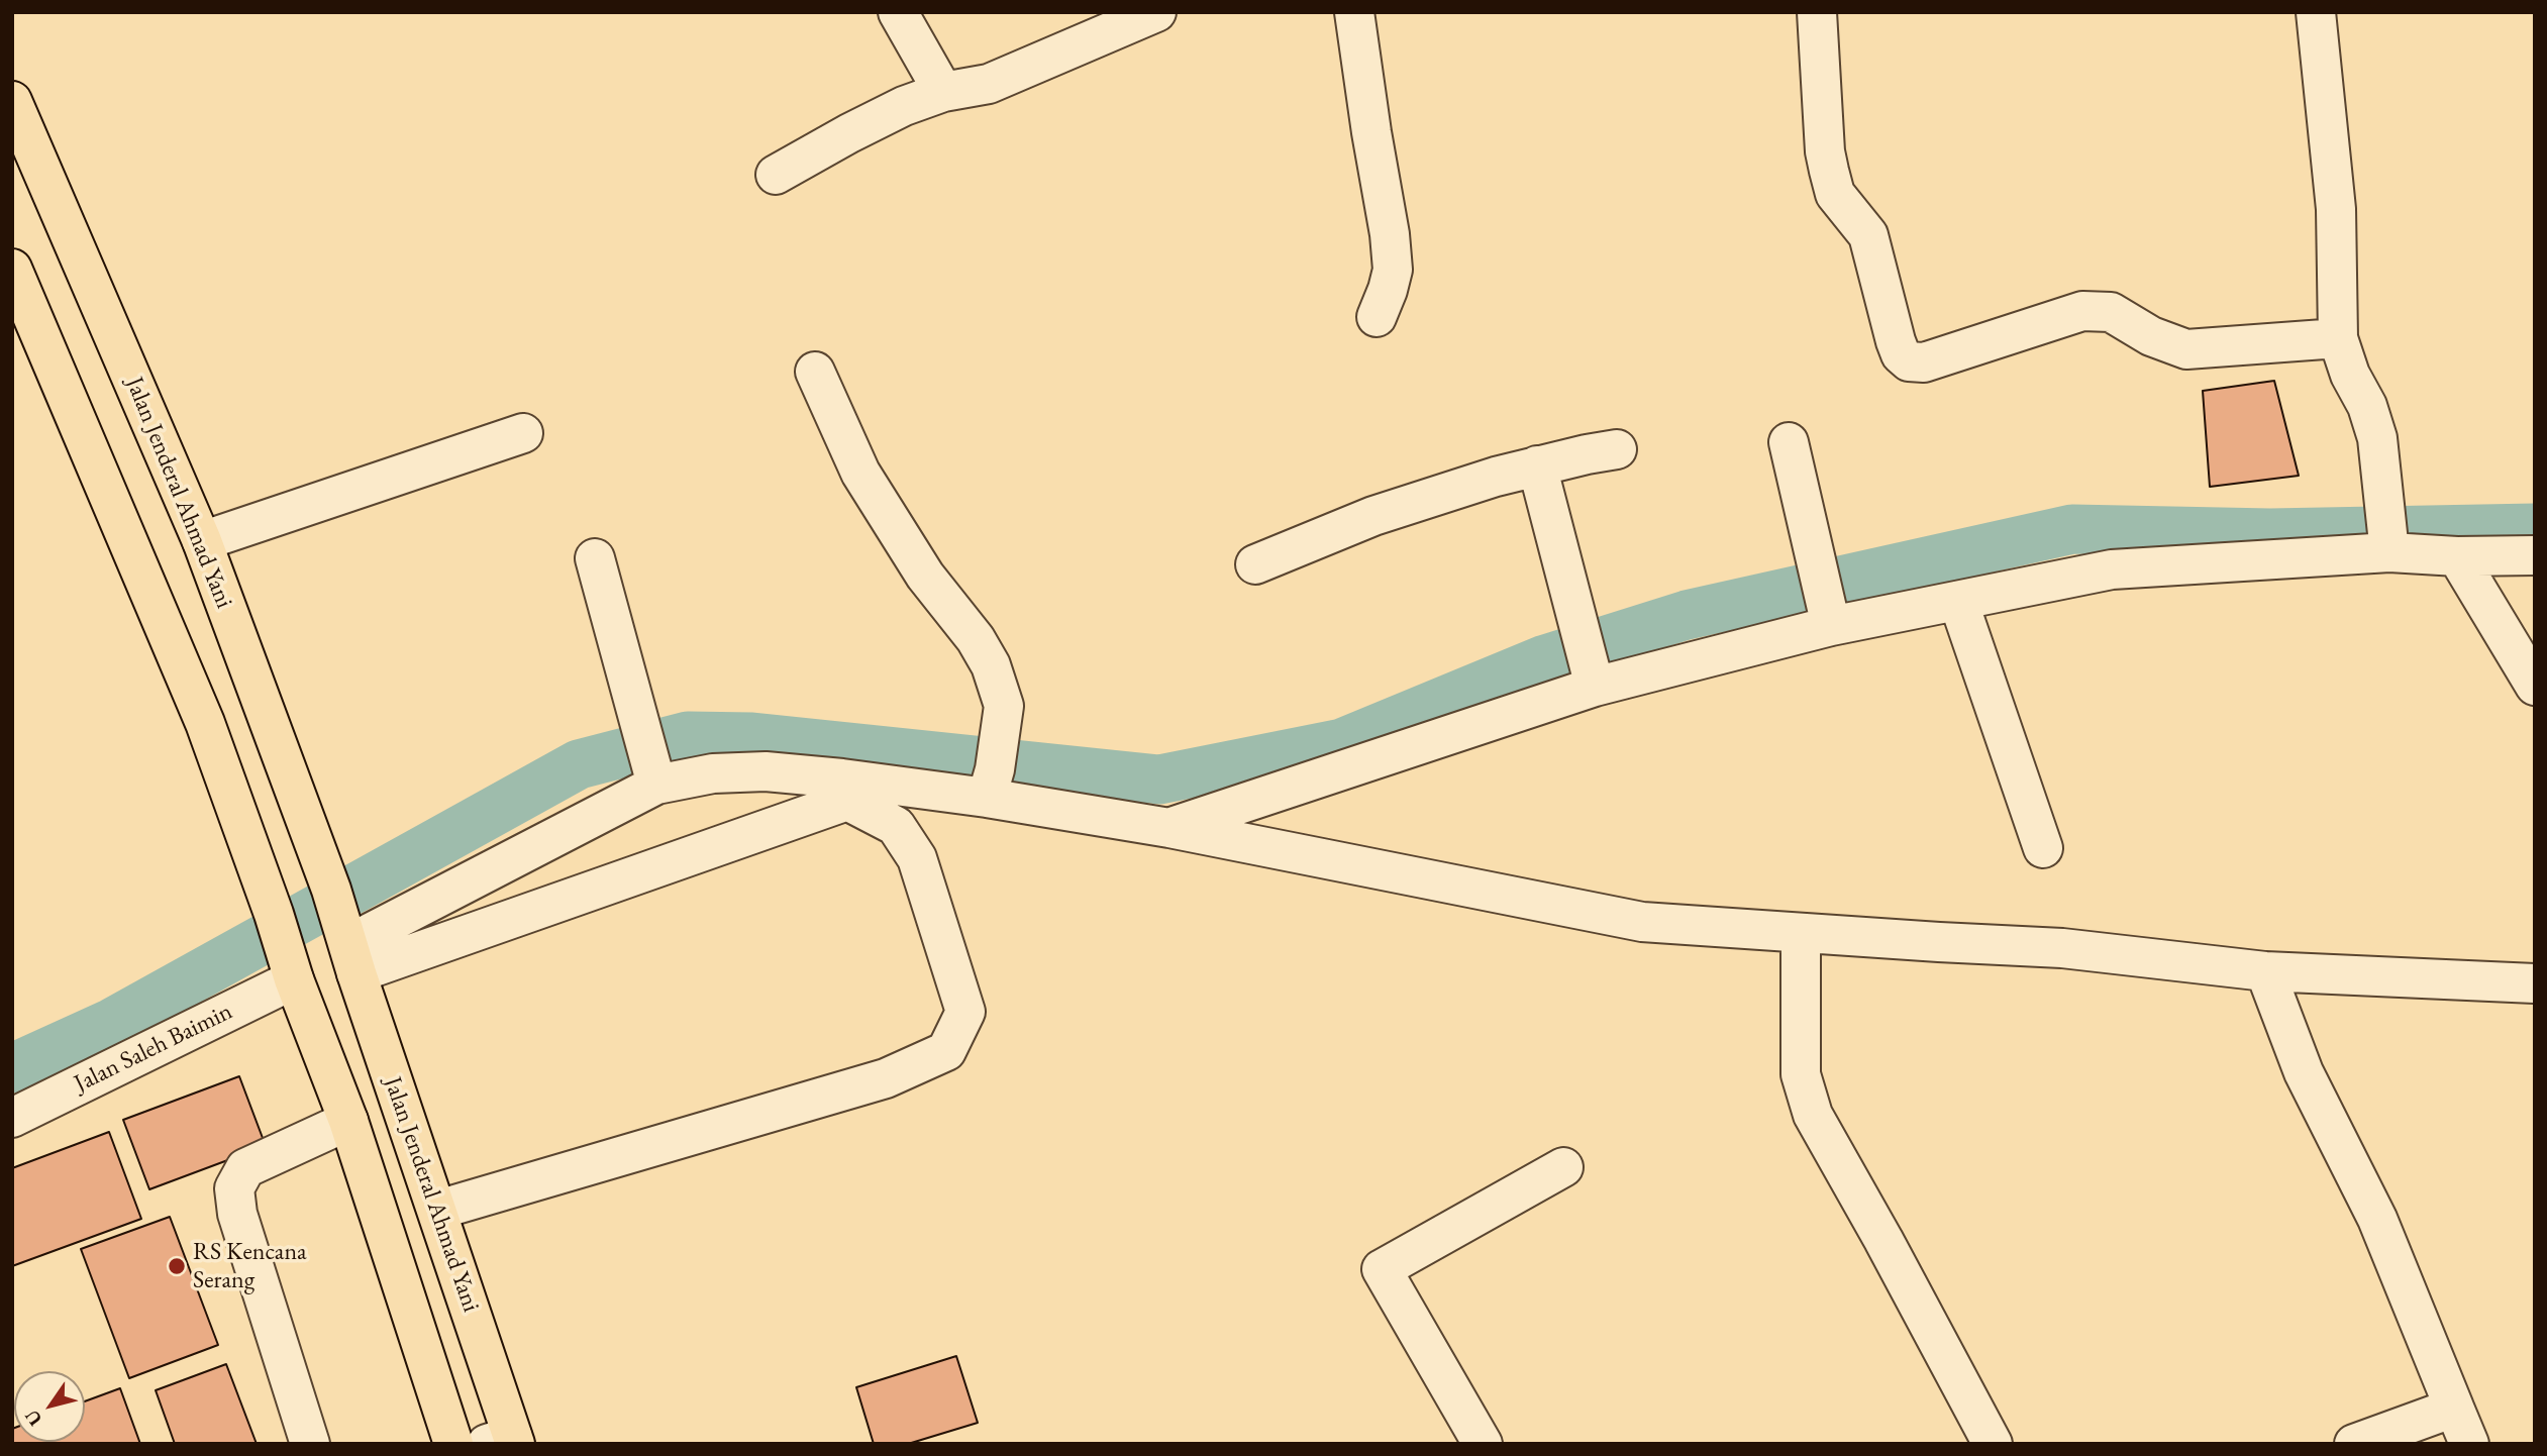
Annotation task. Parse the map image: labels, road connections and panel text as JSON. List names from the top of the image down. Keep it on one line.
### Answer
{"streets":{"main road":["Jalan Jenderal Ahmad Yani"],"street":["Jalan Saleh Baimin"]},"places":["RS Kencana Serang"],"north":"bottom left"}
